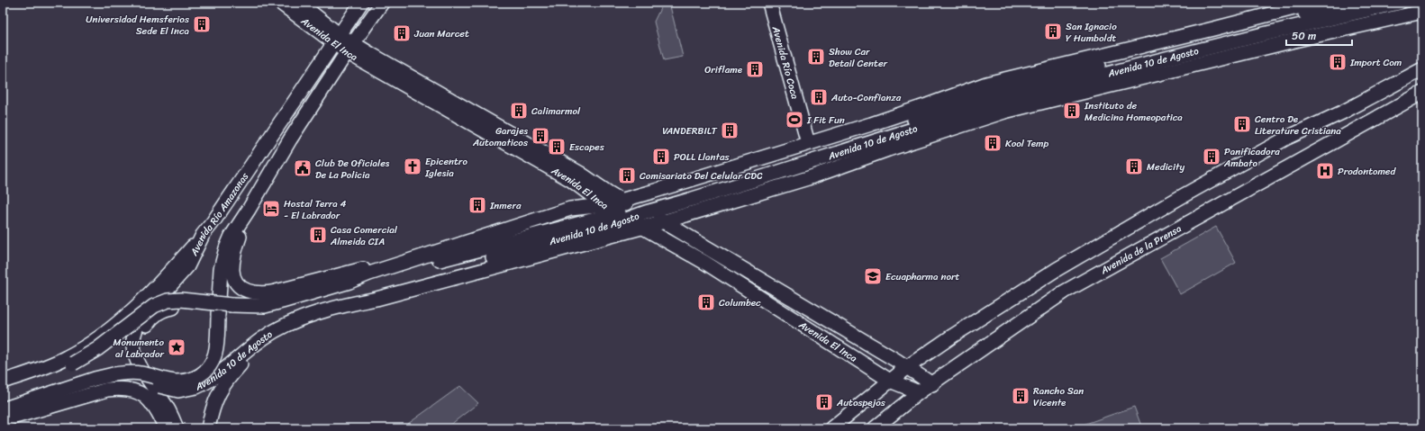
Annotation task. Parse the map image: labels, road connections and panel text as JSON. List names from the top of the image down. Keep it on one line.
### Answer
{"streets":{"main road":["Avenida El Inca","Avenida Río Coca","Avenida 10 de Agosto","Avenida Río Amazonas","Avenida de la Prensa"]},"crossings":[["Avenida El Inca","Avenida 10 de Agosto"],["Avenida El Inca","Avenida Río Amazonas"],["Avenida El Inca","Avenida de la Prensa"],["Avenida Río Coca","Avenida 10 de Agosto"]],"places":{"building":["Universidad Hemsferios Sede El Inca","San Ignacio Y Humboldt","Juan Marcet","Show Car Detail Center","Import Com","Oriflame","Auto-Confianza","Calimarmol","Instituto de Medicina Homeopatica","Centro De Literature Cristiana","VANDERBILT","Garajes Automaticos","Kool Temp","Escapes","POLL Llantas","Panificadora Ambato","Medicity","Comisariato Del Celular CDC","Inmera","Casa Comercial Almeida CIA","Columbec","Rancho San Vicente","Autospejos"],"sports":["I Fit Fun"],"church":["Epicentro Iglesia"],"public building":["Club De Oficiales De La Policia"],"hospital":["Prodontomed"],"hotel":["Hostal Terra 4 - El Labrador"],"school or university":["Ecuapharma nort"],"place":["Monumento al Labrador"]},"scale_bar":"50 m"}
